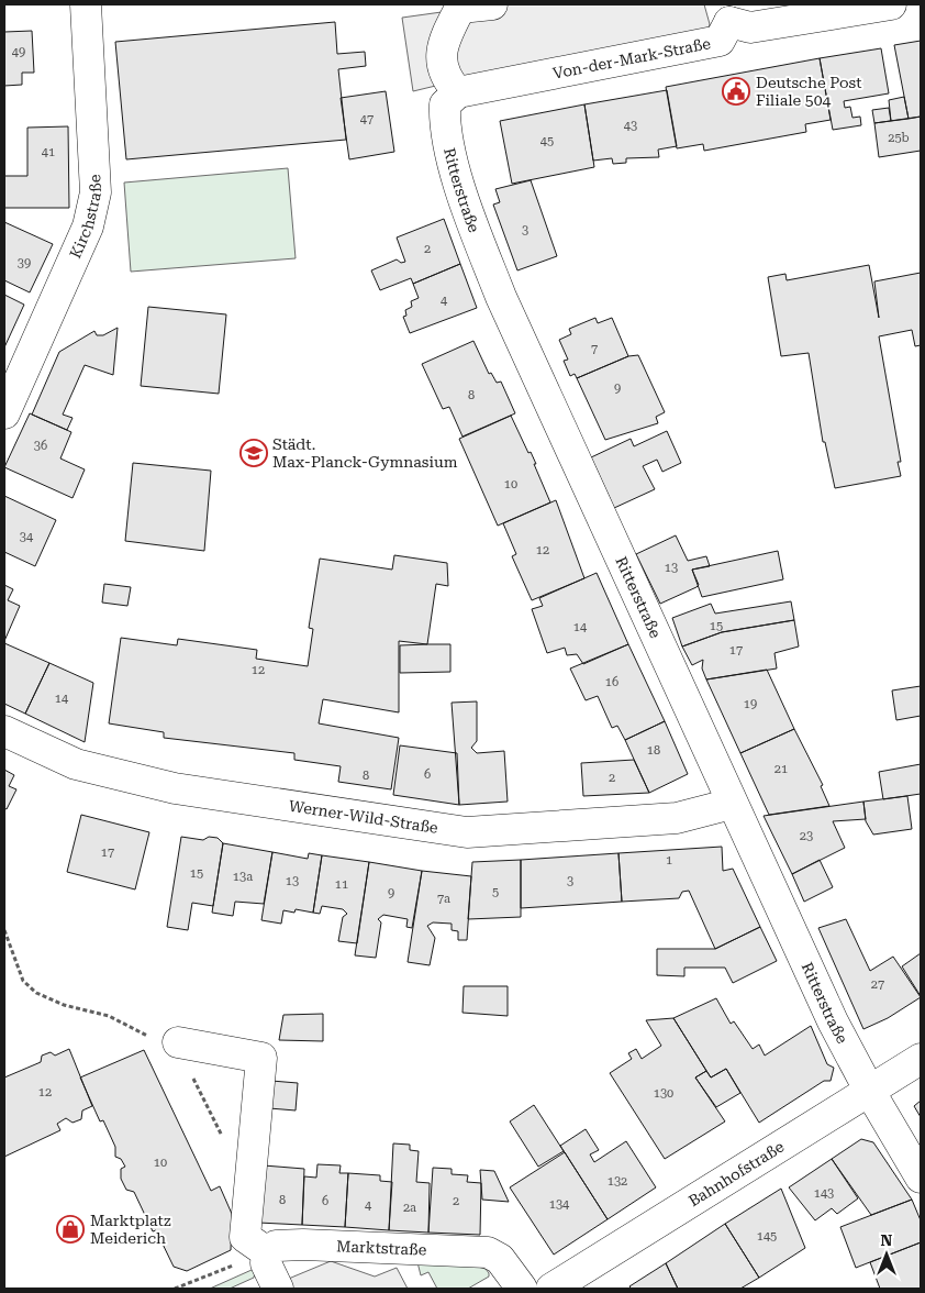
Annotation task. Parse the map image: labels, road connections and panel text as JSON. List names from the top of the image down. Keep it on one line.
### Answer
{"streets":{"street":["Von-der-Mark-Straße","Ritterstraße","Kirchstraße","Werner-Wild-Straße","Bahnhofstraße","Marktstraße"]},"crossings":[["Von-der-Mark-Straße","Ritterstraße"],["Ritterstraße","Werner-Wild-Straße"],["Ritterstraße","Bahnhofstraße"]],"places":{"public building":["Deutsche Post Filiale 504"],"school or university":["Städt. Max-Planck-Gymnasium"],"shop":["Marktplatz Meiderich"]},"house_numbers":["49","47","43","25b","45","41","3","2","39","4","7","9","8","36","10","34","12","13","15","14","17","12","16","14","19","18","21","6","8","2","23","17","1","15","13a","13","3","11","5","9","7a","27","12","130","10","132","143","8","6","2","134","4","2a","145"],"north":"top"}
